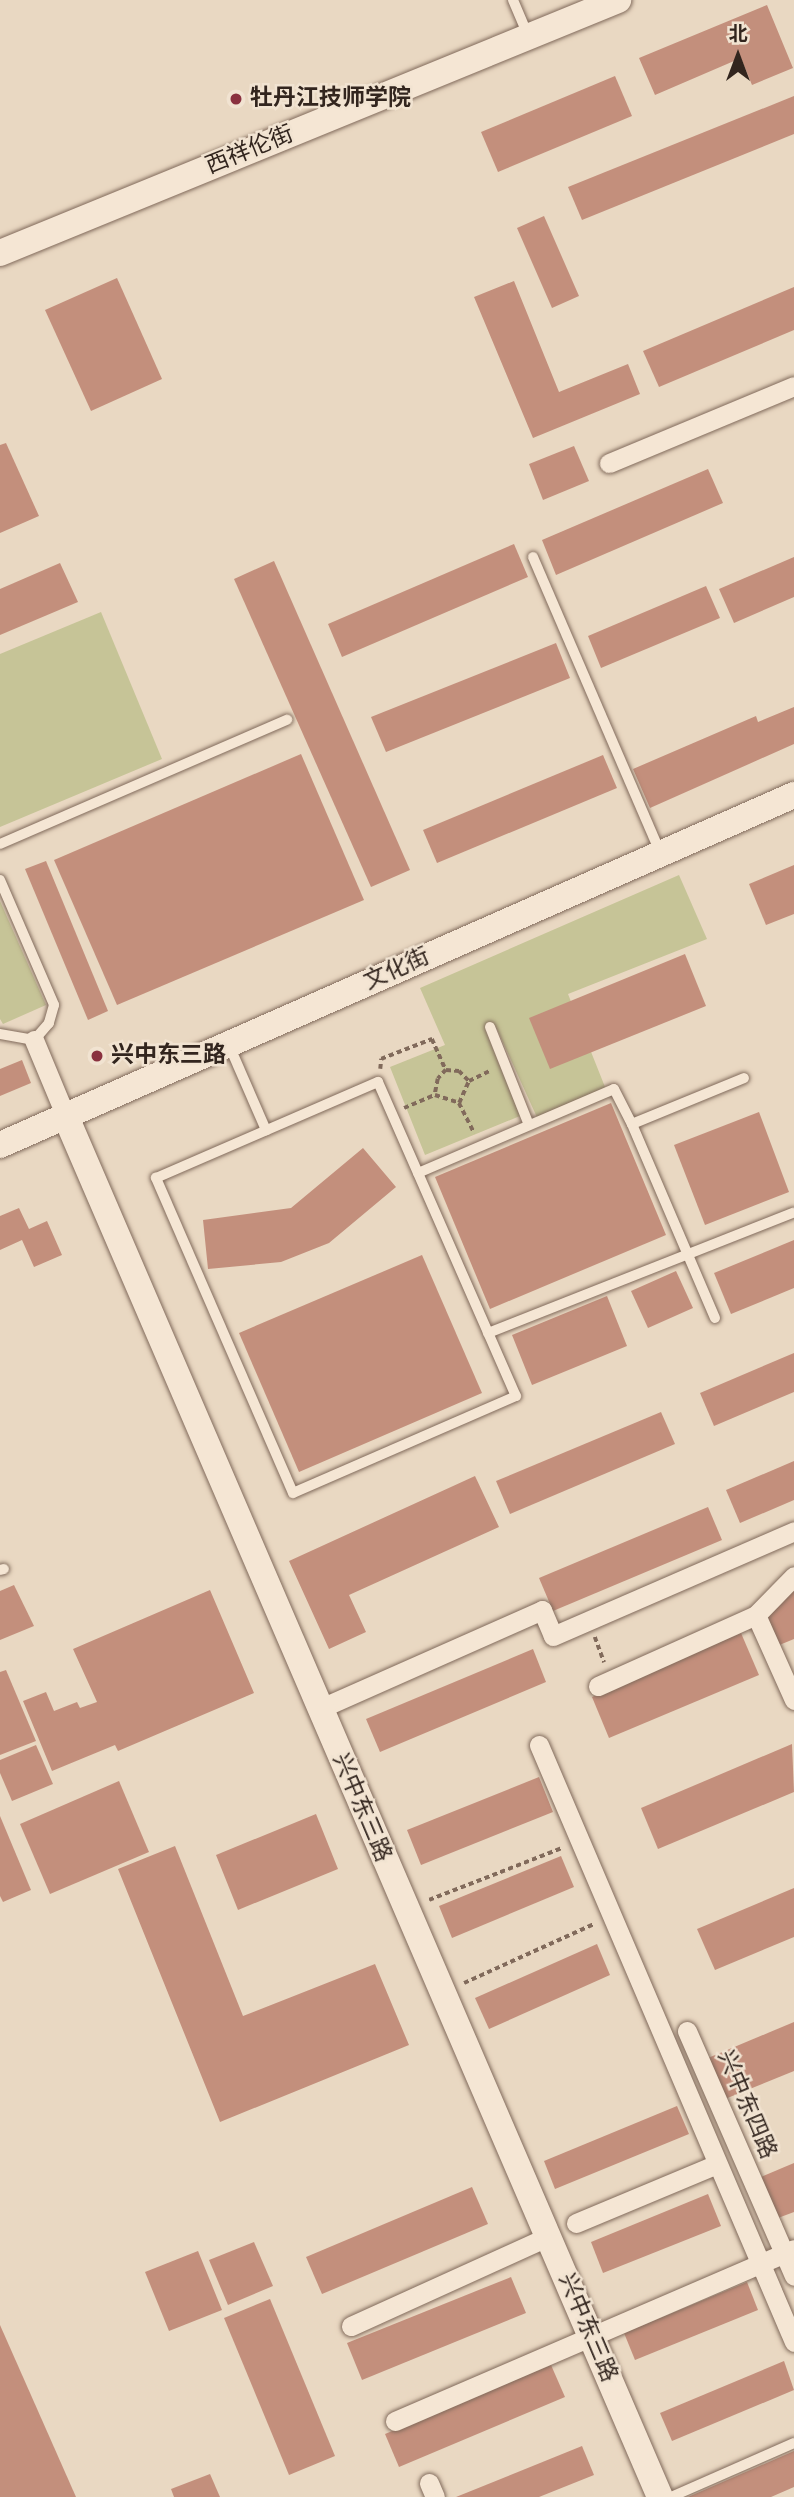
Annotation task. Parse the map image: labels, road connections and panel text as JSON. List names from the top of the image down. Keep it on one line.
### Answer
{"streets":{"street":["西祥伦街","文化街","兴中东三路","兴中东四路"]},"crossings":[["文化街","兴中东三路"]],"places":["牡丹江技师学院","兴中东三路"],"north":"top"}
